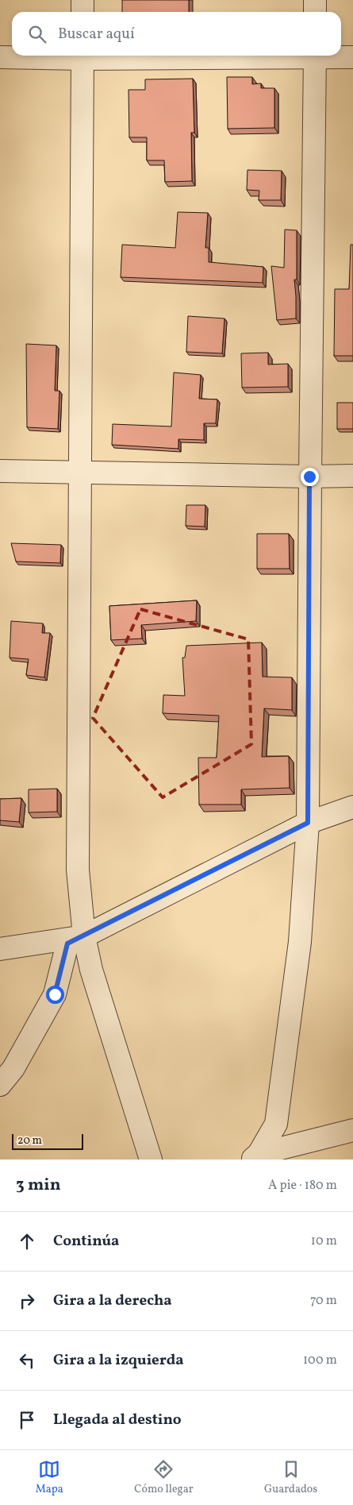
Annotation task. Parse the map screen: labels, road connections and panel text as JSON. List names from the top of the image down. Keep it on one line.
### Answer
{"scale_bar":"20 m","page":{"search":"Buscar aquí","scale":"20 m","heading":["3 min","A pie · 180 m"],"list":[["Continúa","10 m"],["Gira a la derecha","70 m"],["Gira a la izquierda","100 m"],"Llegada al destino"],"nav":["Mapa","Cómo llegar","Guardados"]}}
